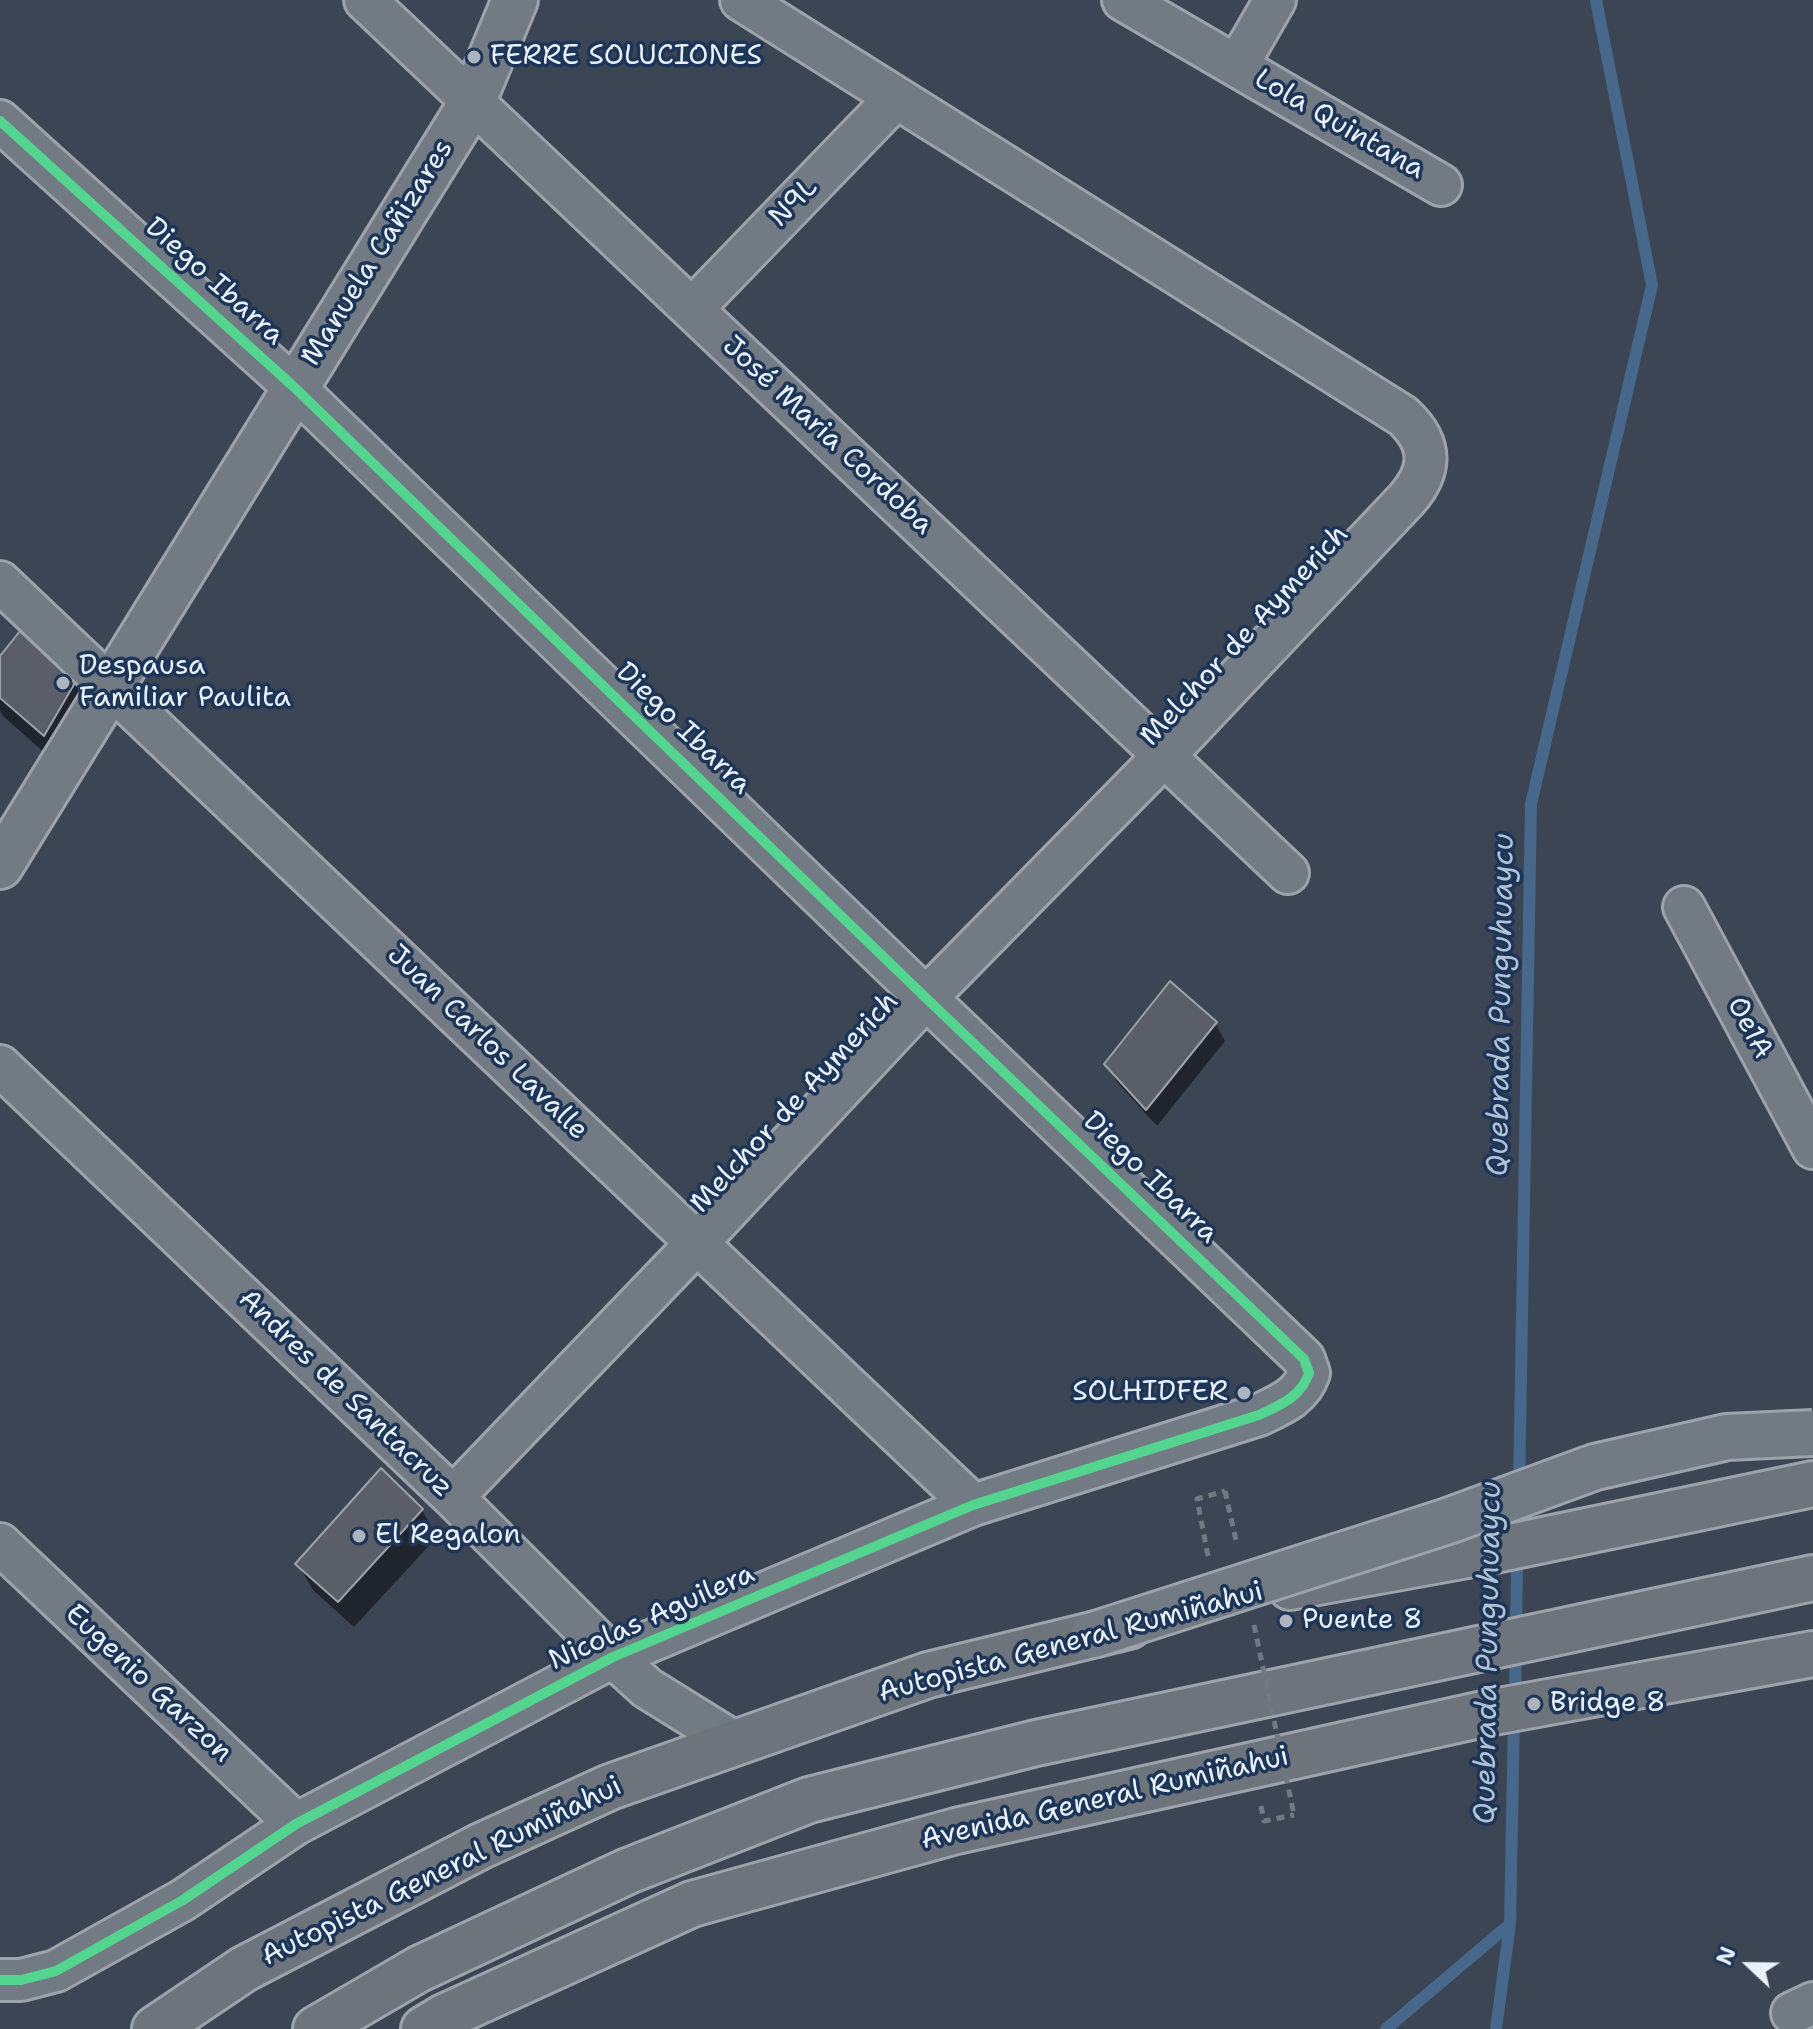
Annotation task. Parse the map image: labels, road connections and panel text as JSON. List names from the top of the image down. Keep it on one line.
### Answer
{"streets":{"main road":["Autopista General Rumiñahui","Avenida General Rumiñahui"],"street":["Lola Quintana","N9L","Manuela Cañizares","Diego Ibarra","José Maria Cordoba","Melchor de Aymerich","Oe1A","Juan Carlos Lavalle","Andres de Santacruz","Nicolas Aguilera","Eugenio Garzon"]},"crossings":[["N9L","José Maria Cordoba"],["N9L","Melchor de Aymerich"],["Manuela Cañizares","Diego Ibarra"],["Manuela Cañizares","José Maria Cordoba"],["Manuela Cañizares","Juan Carlos Lavalle"],["Diego Ibarra","Melchor de Aymerich"],["Diego Ibarra","Nicolas Aguilera"],["José Maria Cordoba","Melchor de Aymerich"],["Melchor de Aymerich","Juan Carlos Lavalle"],["Melchor de Aymerich","Andres de Santacruz"],["Juan Carlos Lavalle","Nicolas Aguilera"],["Andres de Santacruz","Nicolas Aguilera"],["Andres de Santacruz","Autopista General Rumiñahui"],["Nicolas Aguilera","Eugenio Garzon"]],"water":["Quebrada Punguhuaycu"],"places":["FERRE SOLUCIONES","Despausa Familiar Paulita","SOLHIDFER","El Regalon","Puente 8","Bridge 8"],"north":"left"}
